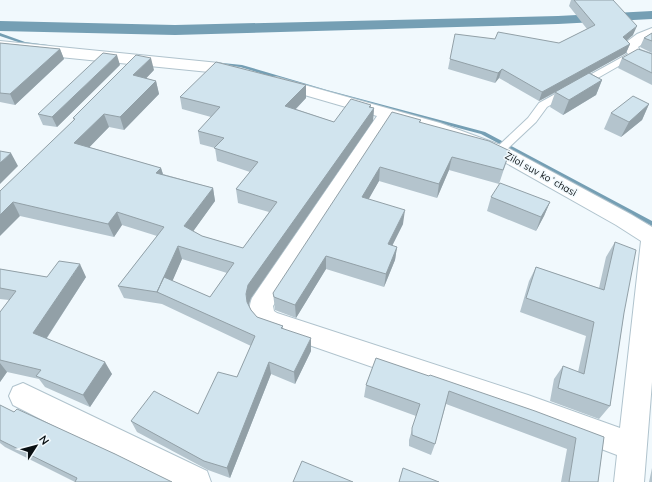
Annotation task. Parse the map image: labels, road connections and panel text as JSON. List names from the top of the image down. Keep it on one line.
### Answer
{"streets":{"street":["Zilol suv koʻchasi"]},"north":"top right"}
